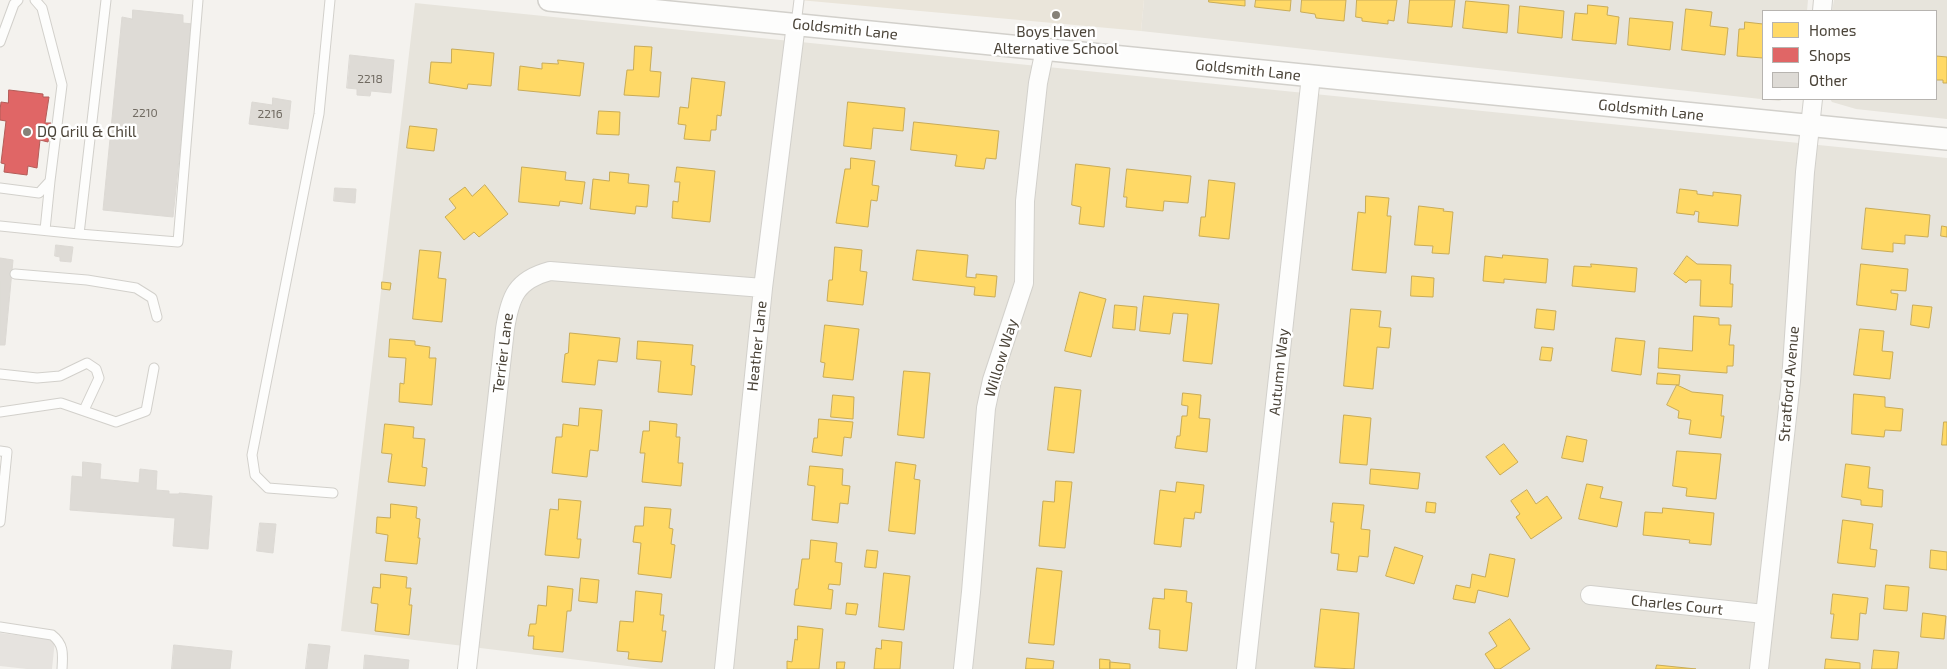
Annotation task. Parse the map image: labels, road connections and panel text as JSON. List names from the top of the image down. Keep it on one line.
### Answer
{"streets":{"street":["Goldsmith Lane","Heather Lane","Terrier Lane","Willow Way","Autumn Way","Stratford Avenue","Charles Court"]},"crossings":[["Goldsmith Lane","Heather Lane"],["Goldsmith Lane","Willow Way"],["Goldsmith Lane","Autumn Way"],["Goldsmith Lane","Stratford Avenue"],["Heather Lane","Terrier Lane"],["Stratford Avenue","Charles Court"]],"places":["Boys Haven Alternative School","DQ Grill & Chill"],"house_numbers":["2218","2210","2216"],"legend":["Homes","Shops","Other"]}
